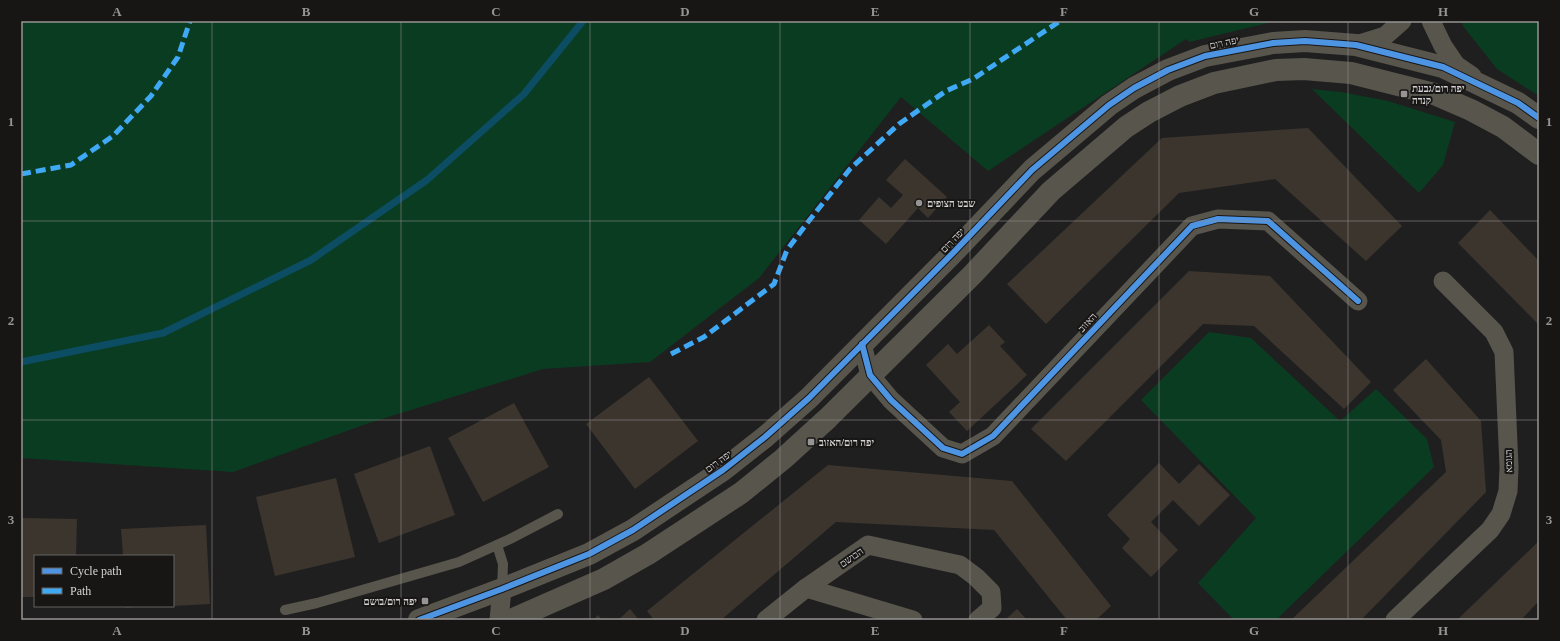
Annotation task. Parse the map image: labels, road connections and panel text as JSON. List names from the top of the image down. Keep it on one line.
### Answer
{"streets":{"street":["יפה רום","האזוב","הגומא","הבושם"]},"crossings":[["יפה רום","האזוב"]],"places":{"transit":["יפה רום/גבעת קנדה","יפה רום/האזוב","יפה רום/בושם"],"other":["שבט הצופים"]},"legend":["Cycle path","Path"],"grid":{"columns":["A","B","C","D","E","F","G","H"],"rows":["1","2","3"]}}
